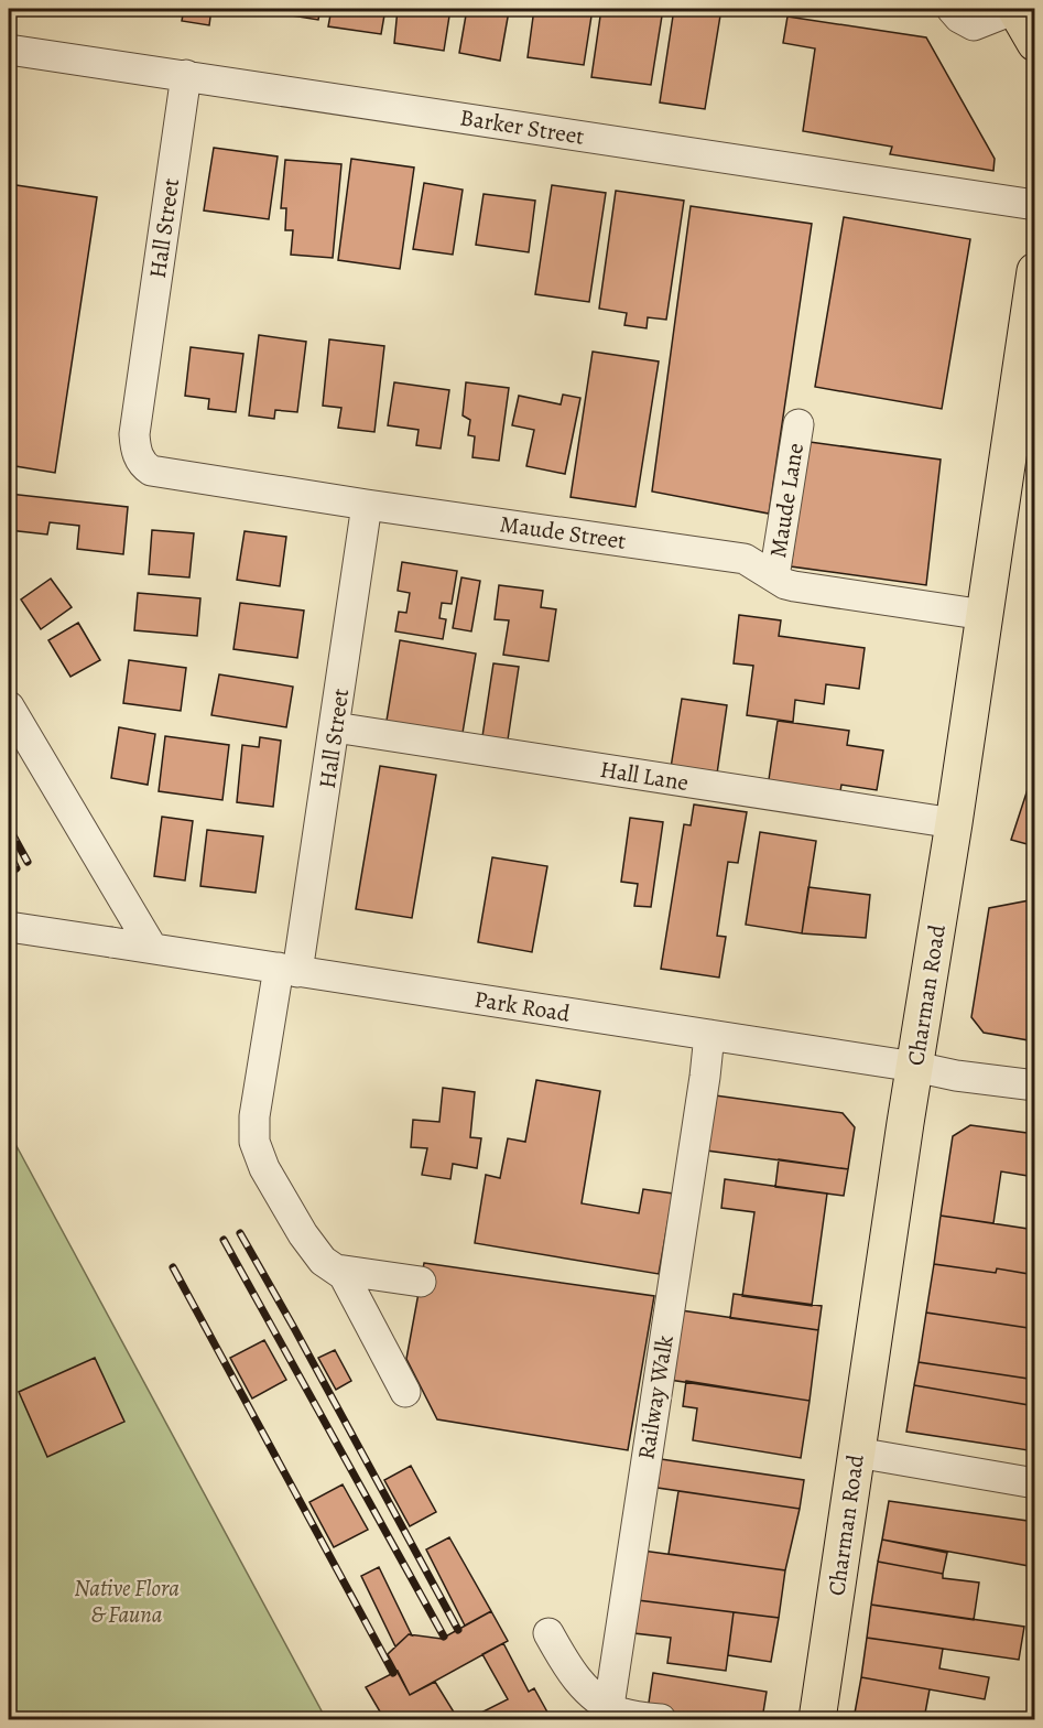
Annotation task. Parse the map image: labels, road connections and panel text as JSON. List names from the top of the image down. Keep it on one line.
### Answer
{"streets":{"main road":["Charman Road"],"street":["Barker Street","Hall Street","Maude Lane","Maude Street","Hall Lane","Park Road","Railway Walk"]},"crossings":[["Barker Street","Hall Street"],["Hall Street","Maude Street"],["Hall Street","Hall Lane"],["Hall Street","Park Road"],["Maude Lane","Maude Street"],["Maude Street","Charman Road"],["Hall Lane","Charman Road"],["Charman Road","Park Road"],["Park Road","Railway Walk"]],"parks":["Native Flora & Fauna"]}
